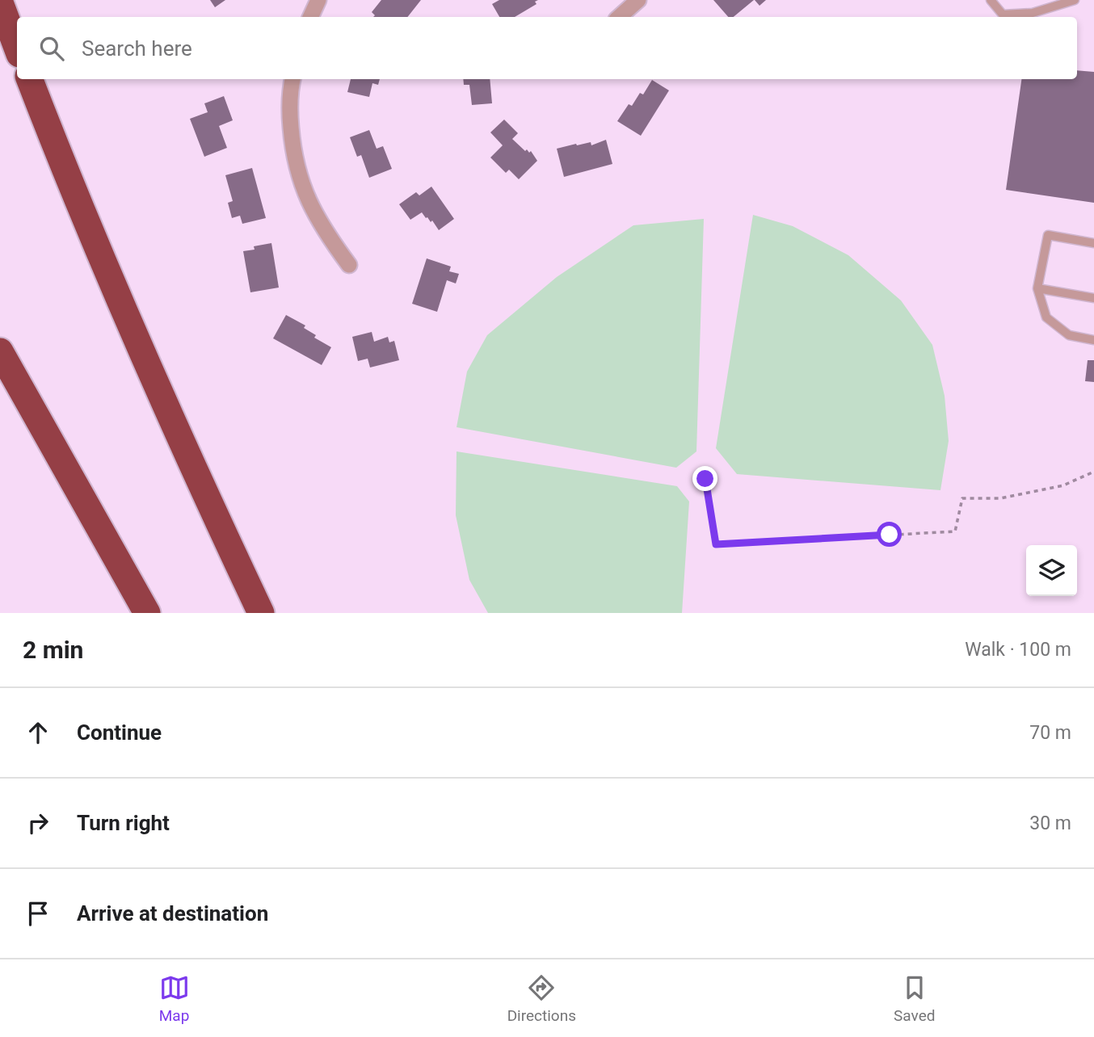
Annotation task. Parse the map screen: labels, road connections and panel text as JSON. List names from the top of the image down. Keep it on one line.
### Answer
{"page":{"search":"Search here","heading":["2 min","Walk · 100 m"],"list":[["Continue","70 m"],["Turn right","30 m"],"Arrive at destination"],"nav":["Map","Directions","Saved"]}}
